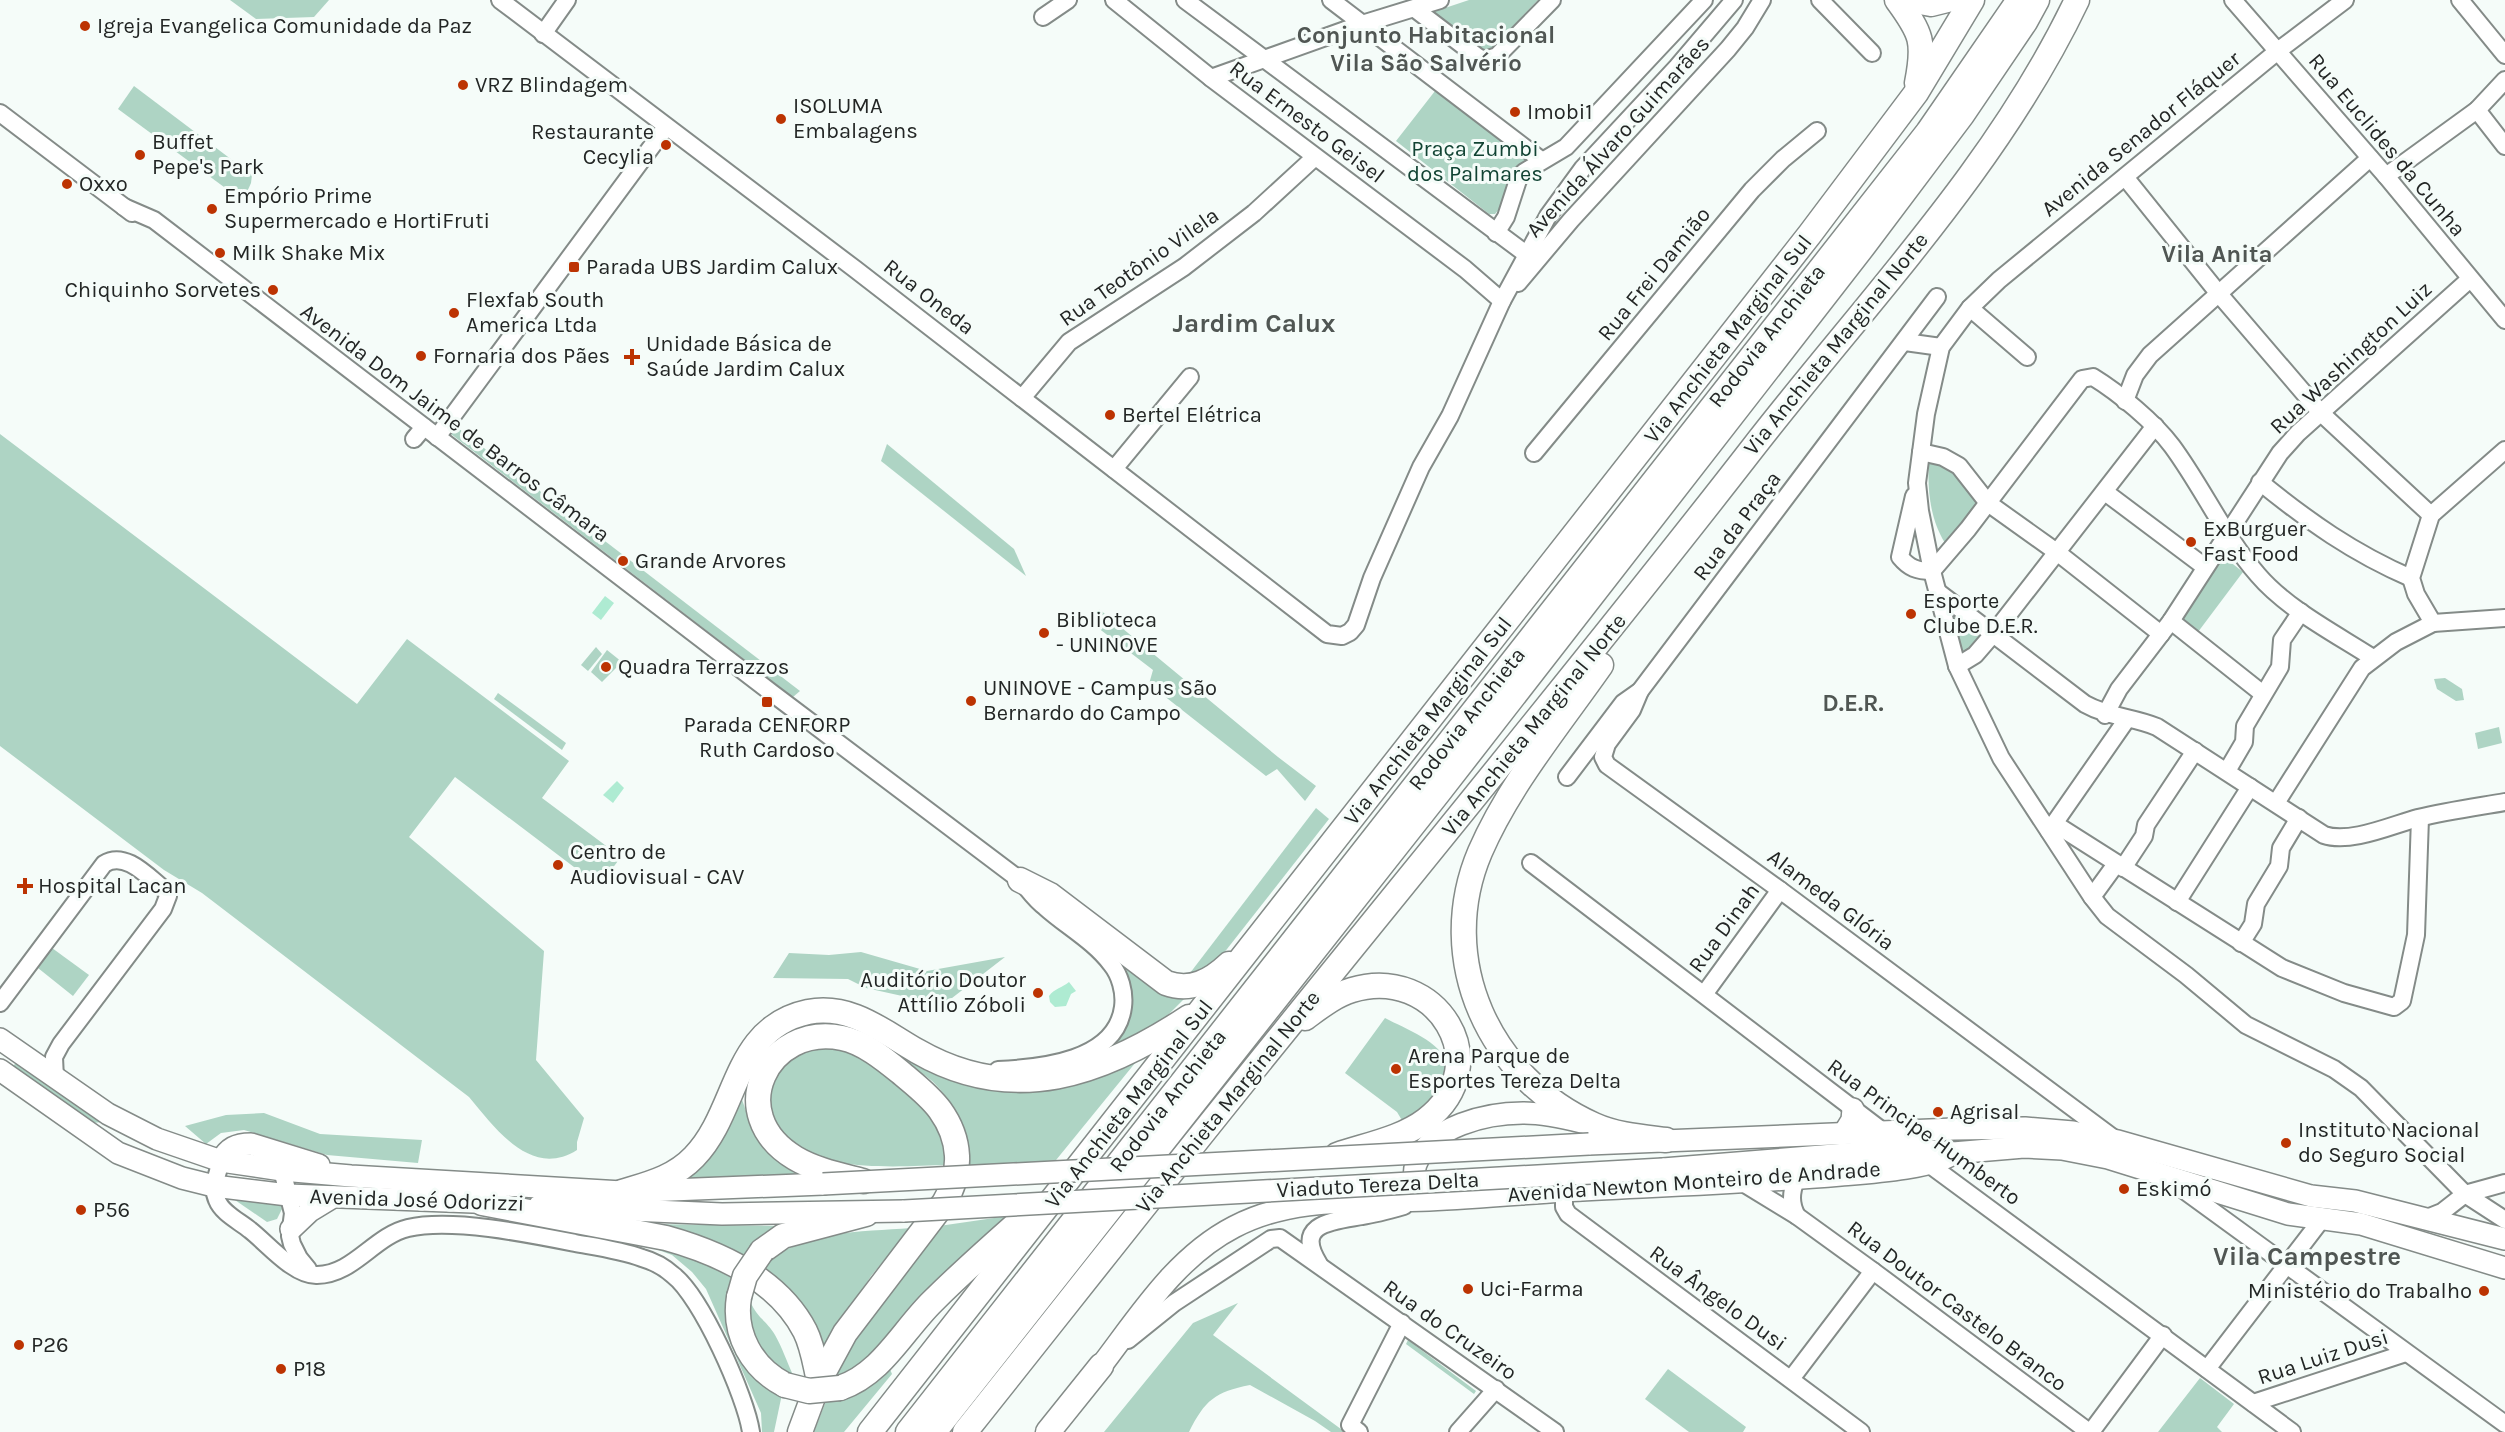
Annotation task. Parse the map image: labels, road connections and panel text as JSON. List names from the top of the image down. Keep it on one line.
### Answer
{"streets":{"highway":["Rodovia Anchieta","Via Anchieta Marginal Sul","Via Anchieta Marginal Norte"],"main road":["Avenida Newton Monteiro de Andrade","Viaduto Tereza Delta","Avenida José Odorizzi"],"street":["Rua Ernesto Geisel","Avenida Senador Fláquer","Avenida Álvaro Guimarães","Rua Euclides da Cunha","Rua Teotônio Vilela","Rua Frei Damião","Rua Oneda","Rua Washington Luiz","Avenida Dom Jaime de Barros Câmara","Rua da Praça","Alameda Glória","Rua Dinah","Rua Principe Humberto","Rua Ângelo Dusi","Rua Doutor Castelo Branco","Rua do Cruzeiro","Rua Luiz Dusi"]},"crossings":[["Rua Ernesto Geisel","Avenida Álvaro Guimarães"],["Rua Ernesto Geisel","Rua Teotônio Vilela"],["Avenida Senador Fláquer","Rua Euclides da Cunha"],["Avenida Álvaro Guimarães","Rua Oneda"],["Rua Euclides da Cunha","Rua Washington Luiz"],["Rua Teotônio Vilela","Rua Oneda"],["Rua da Praça","Alameda Glória"],["Alameda Glória","Rua Dinah"],["Alameda Glória","Avenida Newton Monteiro de Andrade"],["Rua Dinah","Rua Principe Humberto"],["Rua Principe Humberto","Avenida Newton Monteiro de Andrade"],["Rua Principe Humberto","Viaduto Tereza Delta"],["Rua Principe Humberto","Rua Luiz Dusi"],["Avenida Newton Monteiro de Andrade","Viaduto Tereza Delta"],["Avenida Newton Monteiro de Andrade","Rua Ângelo Dusi"],["Avenida Newton Monteiro de Andrade","Rua Doutor Castelo Branco"],["Avenida Newton Monteiro de Andrade","Rua do Cruzeiro"],["Viaduto Tereza Delta","Avenida José Odorizzi"]],"districts":["Conjunto Habitacional Vila São Salvério","Vila Anita","Jardim Calux","D.E.R.","Vila Campestre"],"parks":["Praça Zumbi dos Palmares"],"places":{"other":["Igreja Evangelica Comunidade da Paz","VRZ Blindagem","Imobi1","ISOLUMA Embalagens","Restaurante Cecylia","Buffet Pepe's Park","Oxxo","Empório Prime Supermercado e HortiFruti","Milk Shake Mix","Chiquinho Sorvetes","Flexfab South America Ltda","Fornaria dos Pães","Bertel Elétrica","ExBurguer Fast Food","Grande Arvores","Esporte Clube D.E.R.","Biblioteca - UNINOVE","Quadra Terrazzos","UNINOVE - Campus São Bernardo do Campo","Centro de Audiovisual - CAV","Auditório Doutor Attílio Zóboli","Arena Parque de Esportes Tereza Delta","Agrisal","Instituto Nacional do Seguro Social","Eskimó","P56","Uci-Farma","Ministério do Trabalho","P26","P18"],"transit":["Parada UBS Jardim Calux","Parada CENFORP Ruth Cardoso"],"health":["Unidade Básica de Saúde Jardim Calux","Hospital Lacan"]}}
